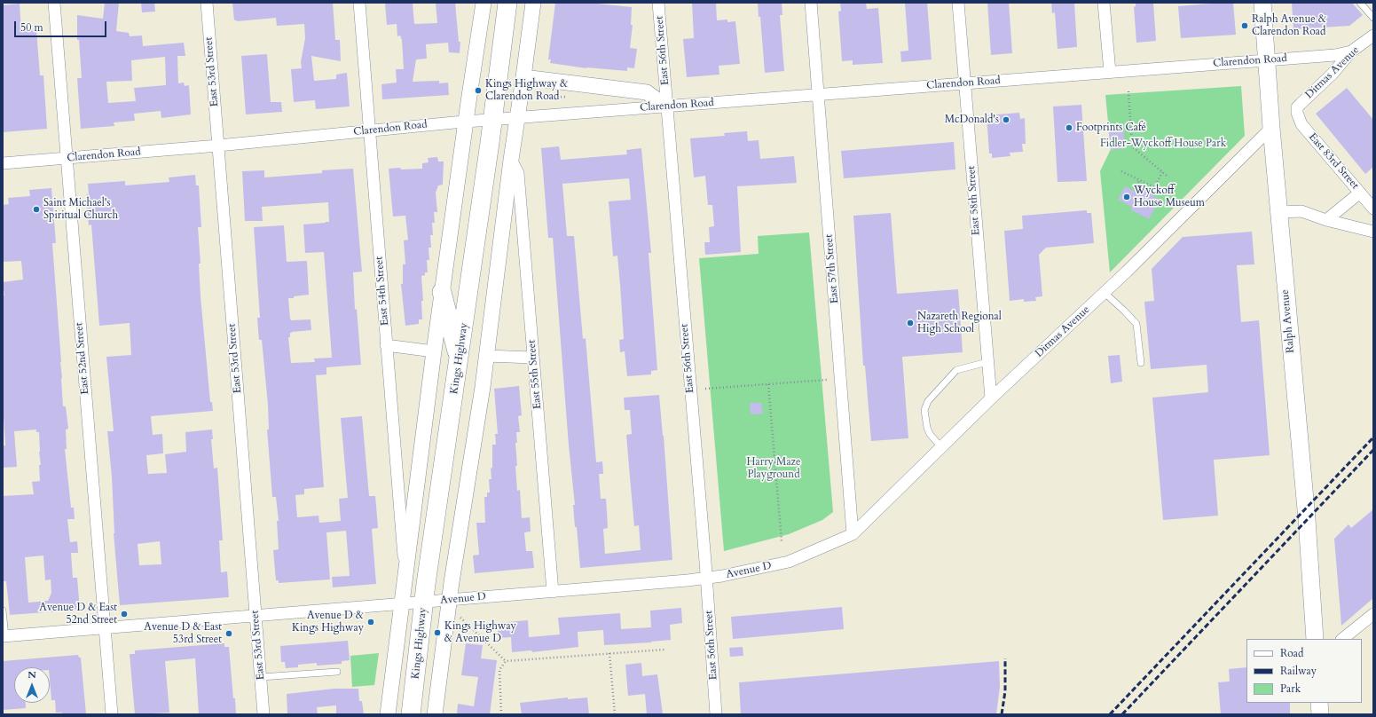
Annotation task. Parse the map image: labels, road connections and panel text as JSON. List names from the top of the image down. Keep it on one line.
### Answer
{"streets":{"main road":["Ralph Avenue","Kings Highway"],"street":["East 56th Street","Clarendon Road","East 53rd Street","Ditmas Avenue","East 83rd Street","East 58th Street","East 57th Street","East 54th Street","East 52nd Street","East 55th Street","Avenue D"]},"crossings":[["East 56th Street","Clarendon Road"],["East 56th Street","Avenue D"],["Clarendon Road","East 53rd Street"],["Clarendon Road","Ditmas Avenue"],["Clarendon Road","East 58th Street"],["Clarendon Road","East 57th Street"],["Clarendon Road","East 54th Street"],["Clarendon Road","Ralph Avenue"],["Clarendon Road","East 52nd Street"],["Clarendon Road","Kings Highway"],["East 53rd Street","Avenue D"],["Ditmas Avenue","East 83rd Street"],["Ditmas Avenue","East 58th Street"],["Ditmas Avenue","East 57th Street"],["Ditmas Avenue","Ralph Avenue"],["Ditmas Avenue","Avenue D"],["East 57th Street","Avenue D"],["East 54th Street","Kings Highway"],["East 52nd Street","Avenue D"],["Kings Highway","Avenue D"],["East 55th Street","Avenue D"]],"parks":["Fidler-Wyckoff House Park","Harry Maze Playground"],"places":["Ralph Avenue & Clarendon Road","Kings Highway & Clarendon Road","McDonald's","Footprints Café","Wyckoff House Museum","Saint Michael's Spiritual Church","Nazareth Regional High School","Avenue D & East 52nd Street","Avenue D & Kings Highway","Kings Highway & Avenue D","Avenue D & East 53rd Street"],"legend":["Road","Railway","Park"],"scale_bar":"50 m","north":"top"}
